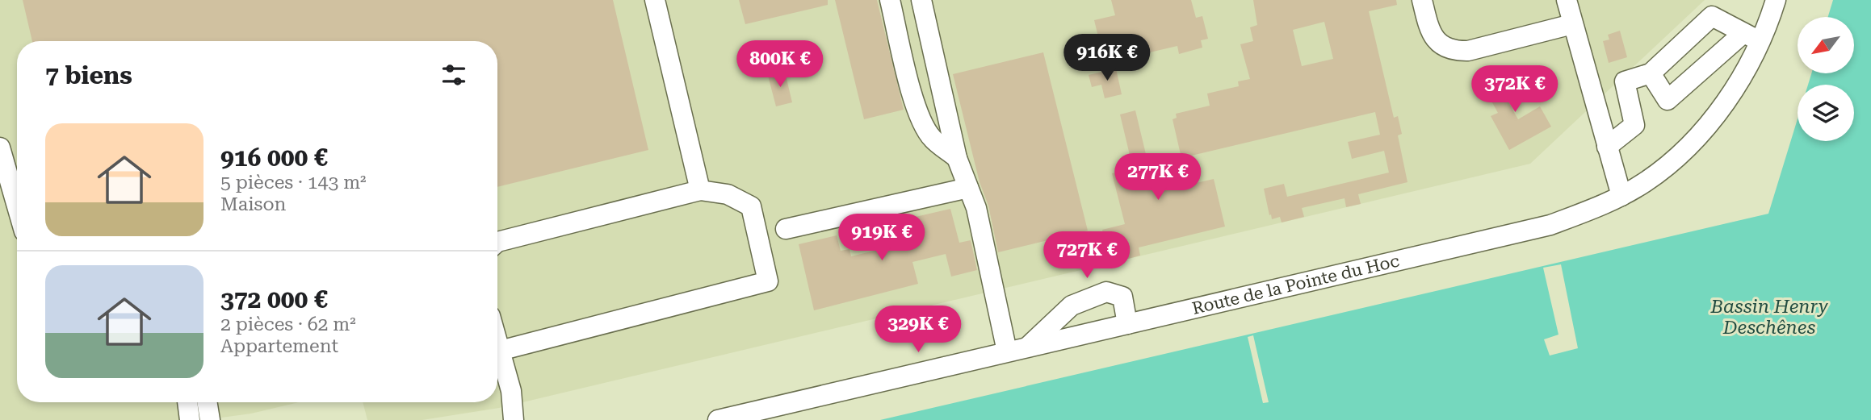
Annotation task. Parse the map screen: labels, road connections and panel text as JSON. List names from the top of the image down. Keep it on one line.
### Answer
{"streets":{"street":["Route de la Pointe du Hoc"]},"water":["Bassin Henry Deschênes"],"north":"bottom left","page":{"price":["916K €","800K €","372K €","277K €","919K €","727K €","329K €"],"heading":"7 biens","list":[{"name":"916 000 €","note":"5 pièces · 143 m² · Maison"},{"name":"372 000 €","note":"2 pièces · 62 m² · Appartement"}]}}
